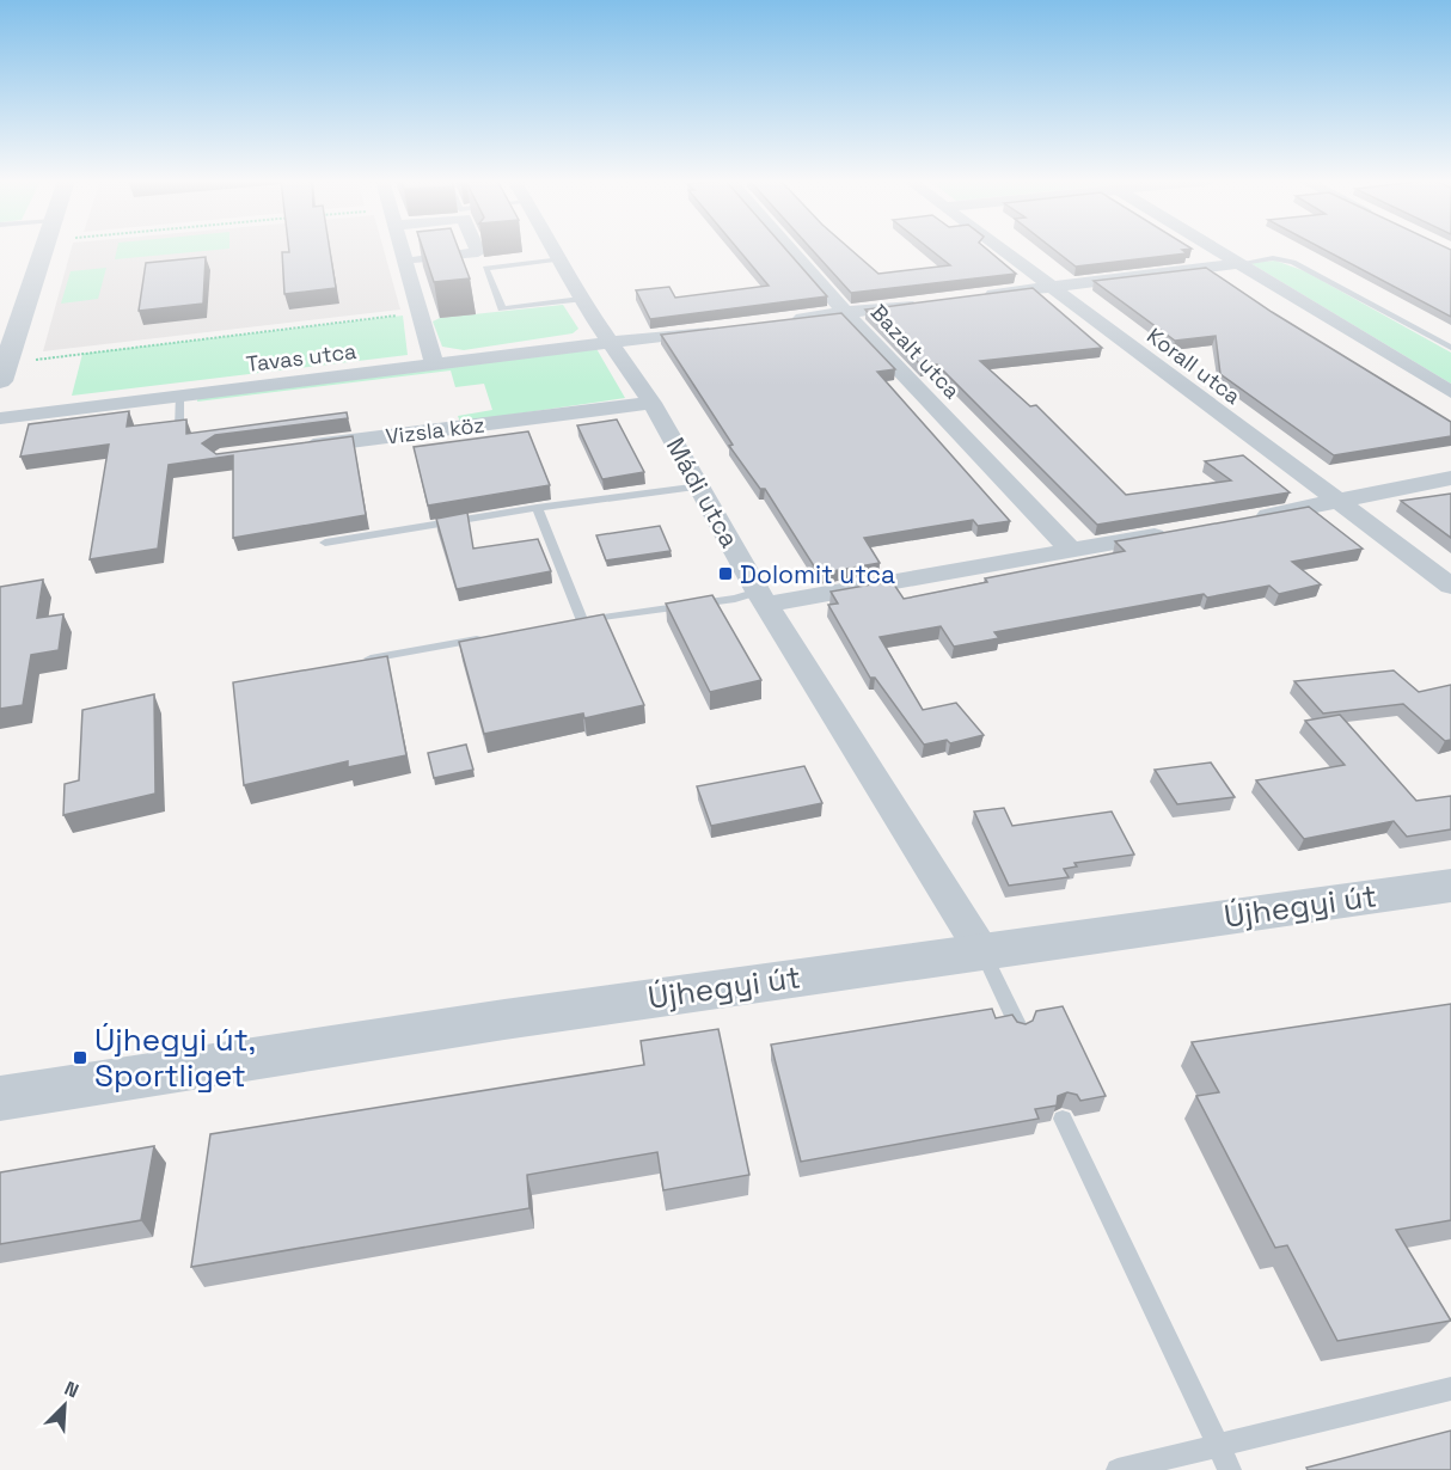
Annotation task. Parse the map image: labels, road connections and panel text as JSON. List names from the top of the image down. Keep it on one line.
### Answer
{"streets":{"street":["Bazalt utca","Tavas utca","Korall utca","Vizsla köz","Mádi utca","Újhegyi út"]},"crossings":[["Tavas utca","Mádi utca"],["Vizsla köz","Mádi utca"],["Mádi utca","Újhegyi út"]],"places":{"transit":["Dolomit utca","Újhegyi út, Sportliget"]},"north":"top right"}
